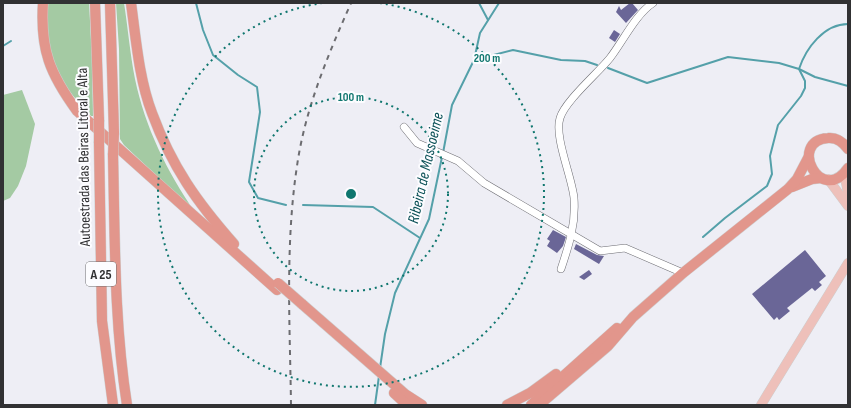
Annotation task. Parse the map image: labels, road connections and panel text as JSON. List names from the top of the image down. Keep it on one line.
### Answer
{"streets":{"highway":["Autoestrada das Beiras Litoral e Alta","A 25"]},"water":["Ribeira de Massoeime"],"rings":["200 m","100 m"]}
